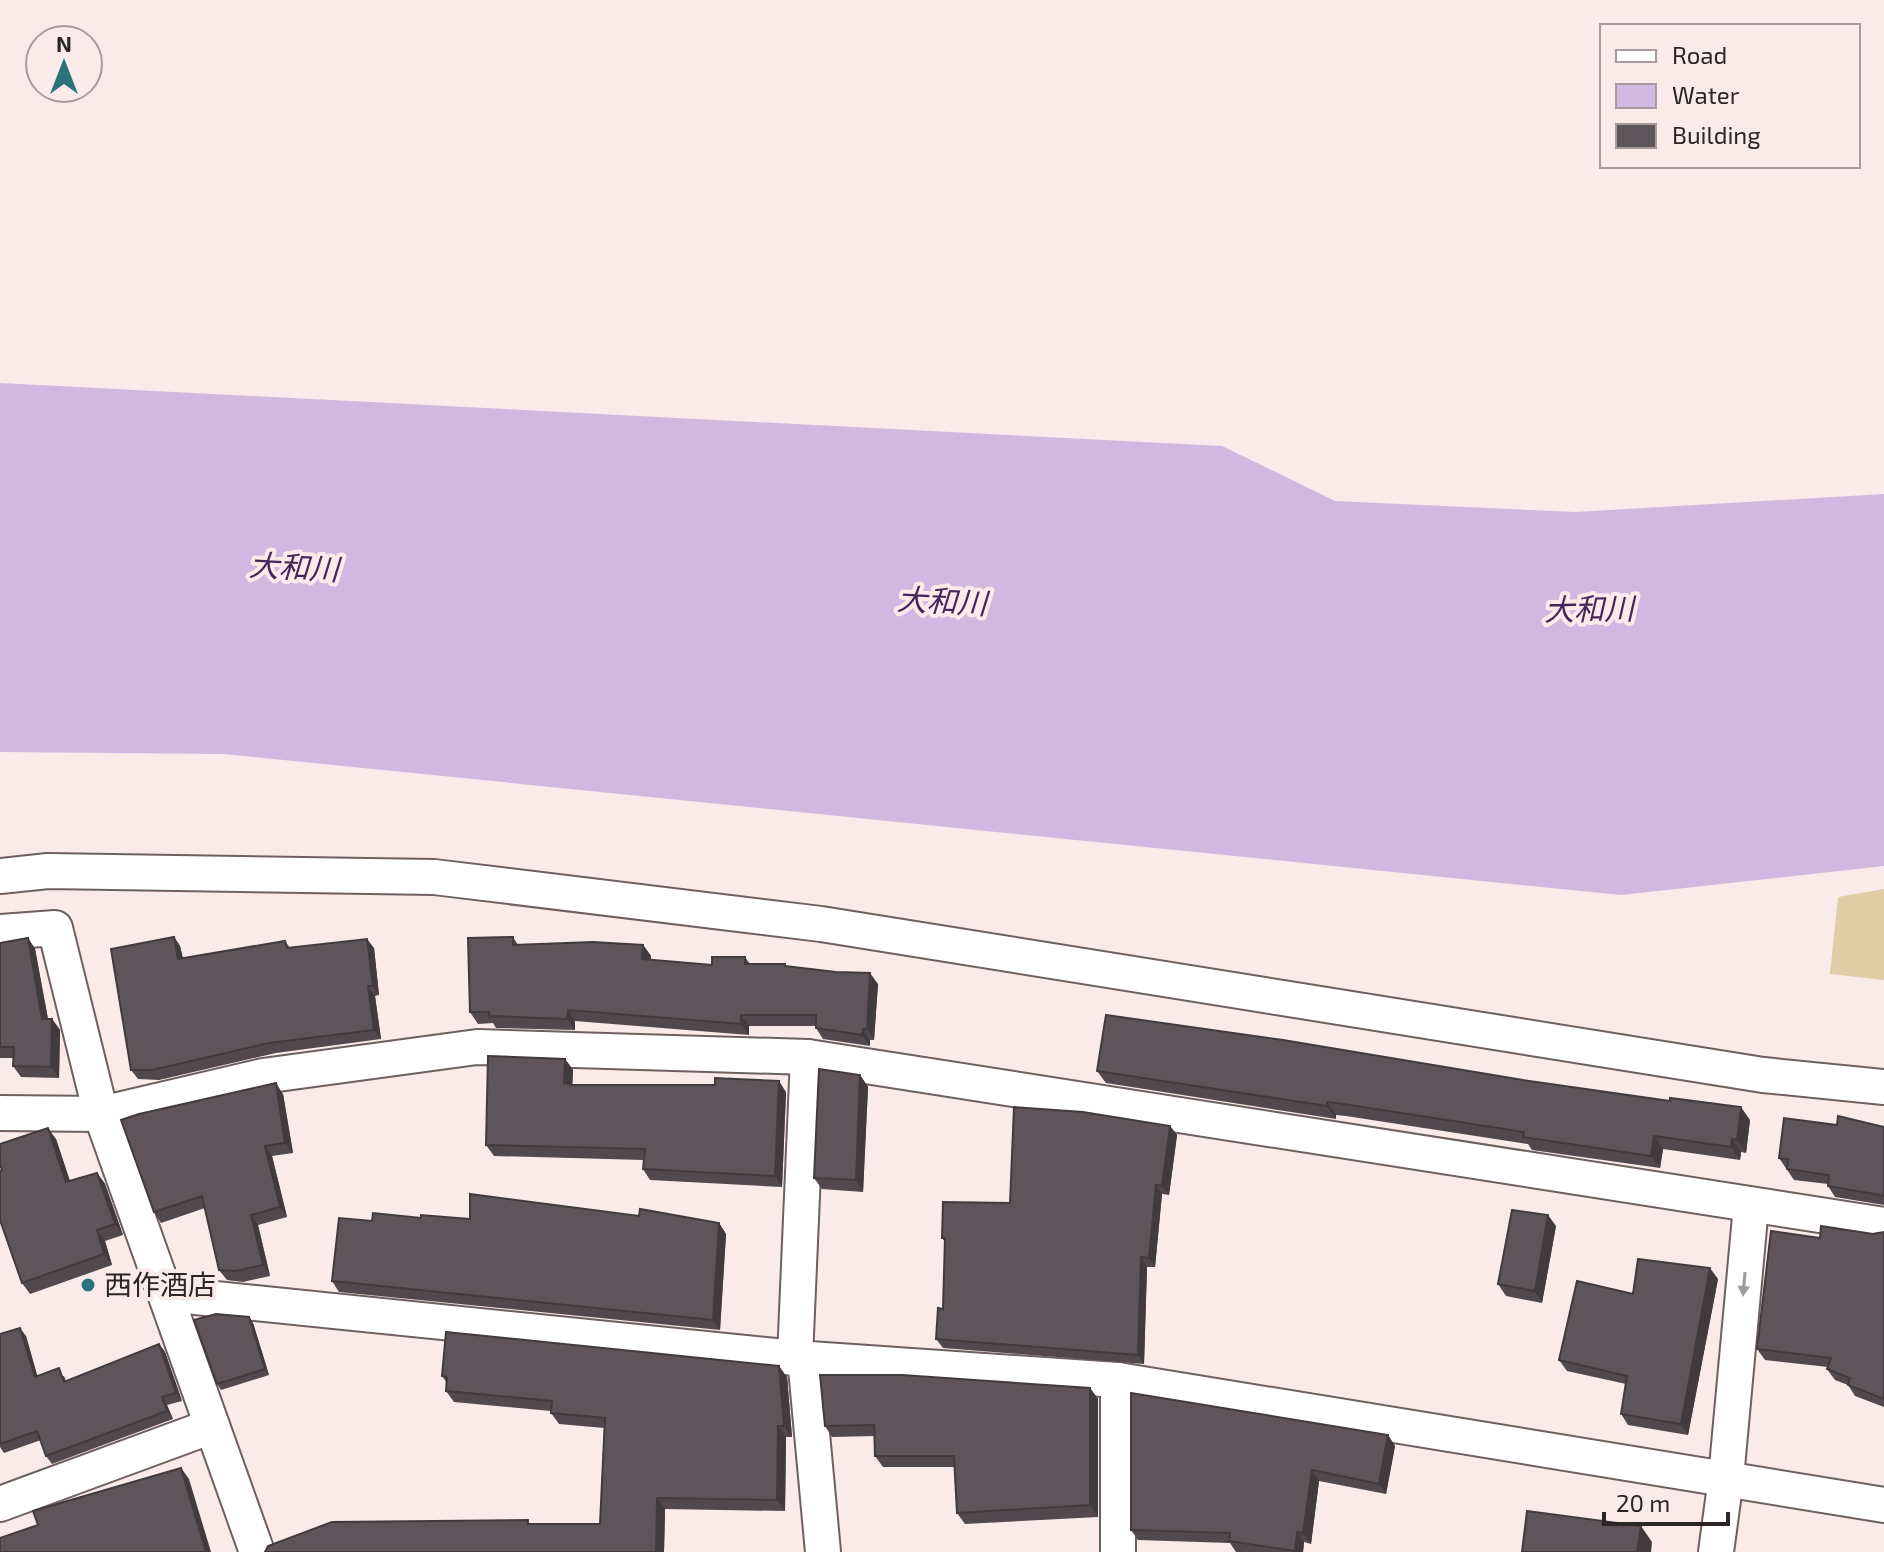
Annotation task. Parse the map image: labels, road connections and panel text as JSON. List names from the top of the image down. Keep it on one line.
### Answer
{"water":["大和川"],"places":["西作酒店"],"legend":["Road","Water","Building"],"scale_bar":"20 m","north":"top"}
